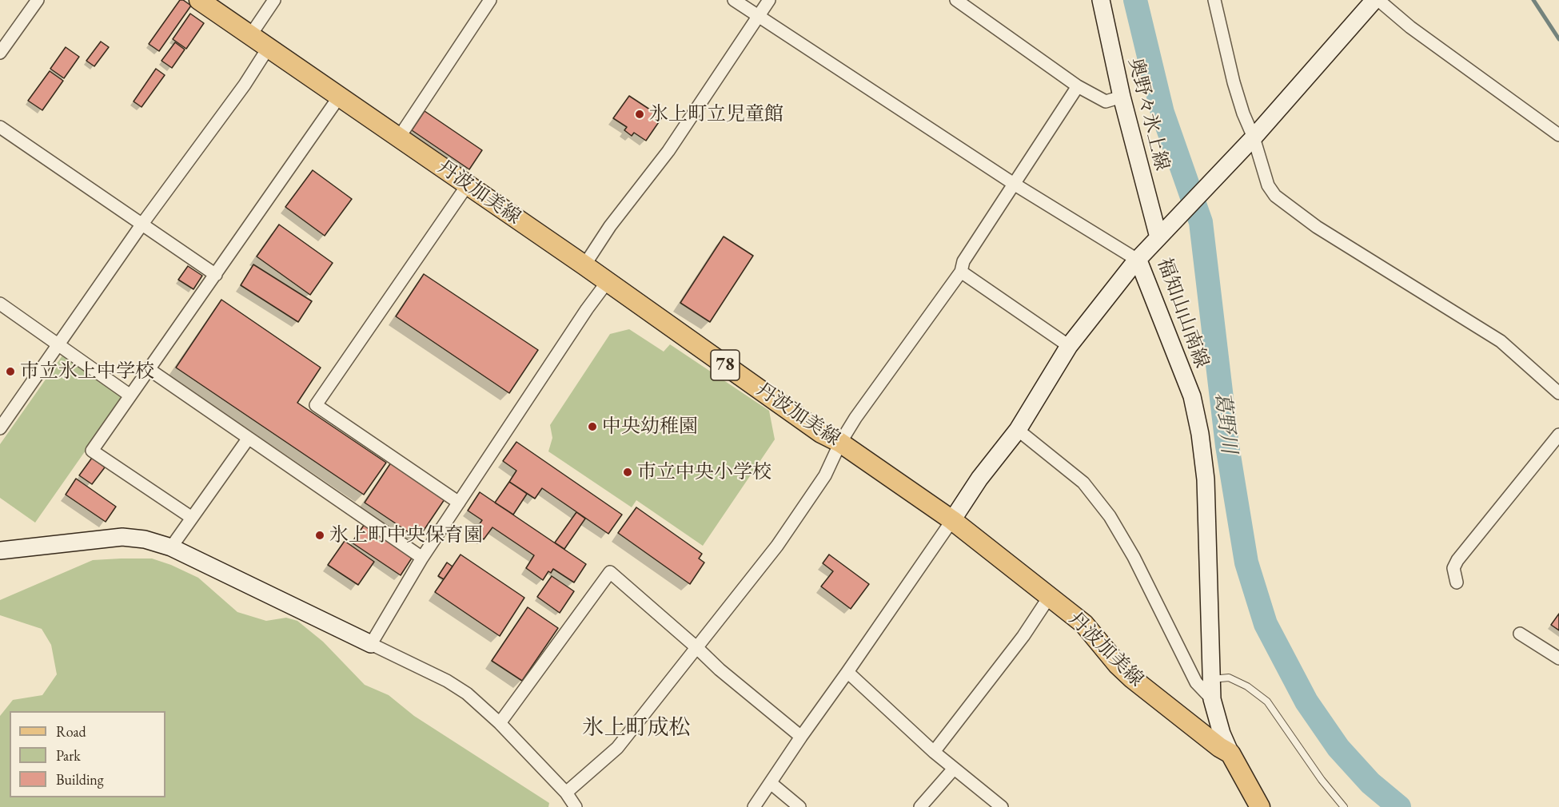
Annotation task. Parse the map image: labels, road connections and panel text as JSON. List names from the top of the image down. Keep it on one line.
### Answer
{"streets":{"main road":["奥野々氷上線","丹波加美線","福知山山南線","78"]},"crossings":[["奥野々氷上線","福知山山南線"],["丹波加美線","福知山山南線"]],"districts":["氷上町成松"],"water":["葛野川"],"places":["氷上町立児童館","市立氷上中学校","中央幼稚園","市立中央小学校","氷上町中央保育園"],"legend":["Road","Park","Building"]}
